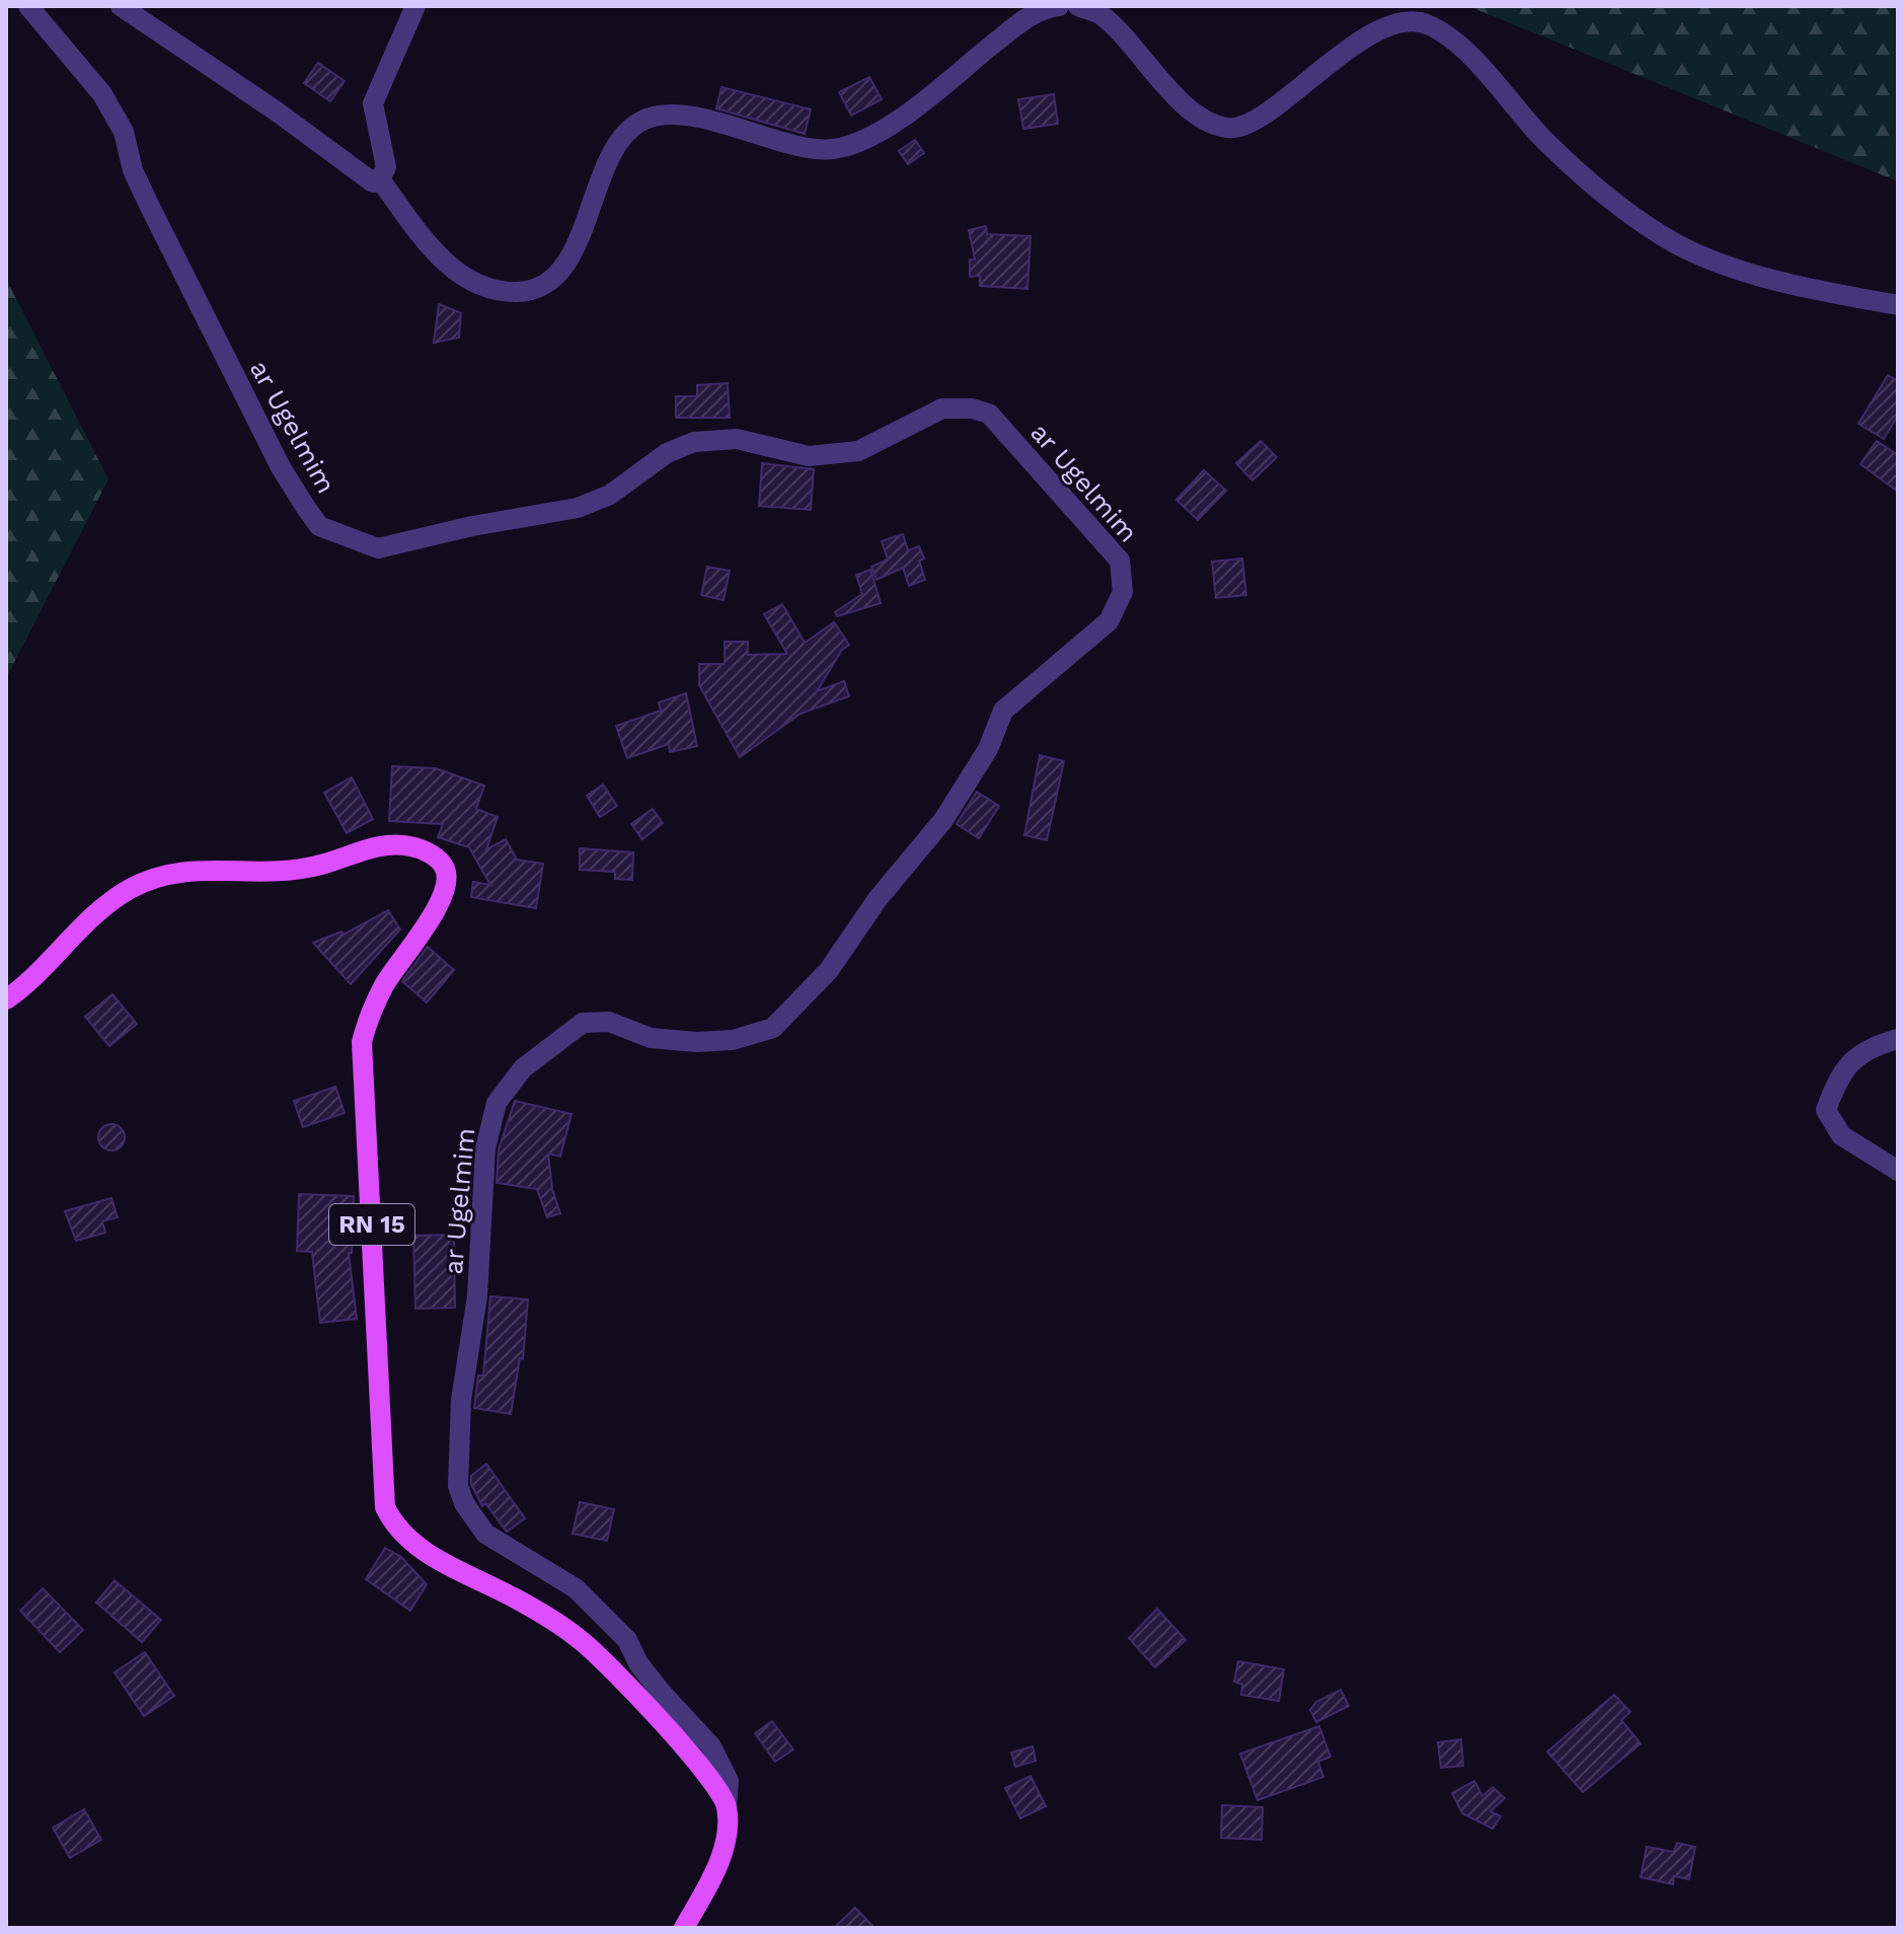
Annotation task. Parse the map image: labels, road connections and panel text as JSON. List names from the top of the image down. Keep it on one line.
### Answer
{"streets":{"main road":["RN 15"],"street":["ar Ugelmim"]},"crossings":[["ar Ugelmim","RN 15"]]}
